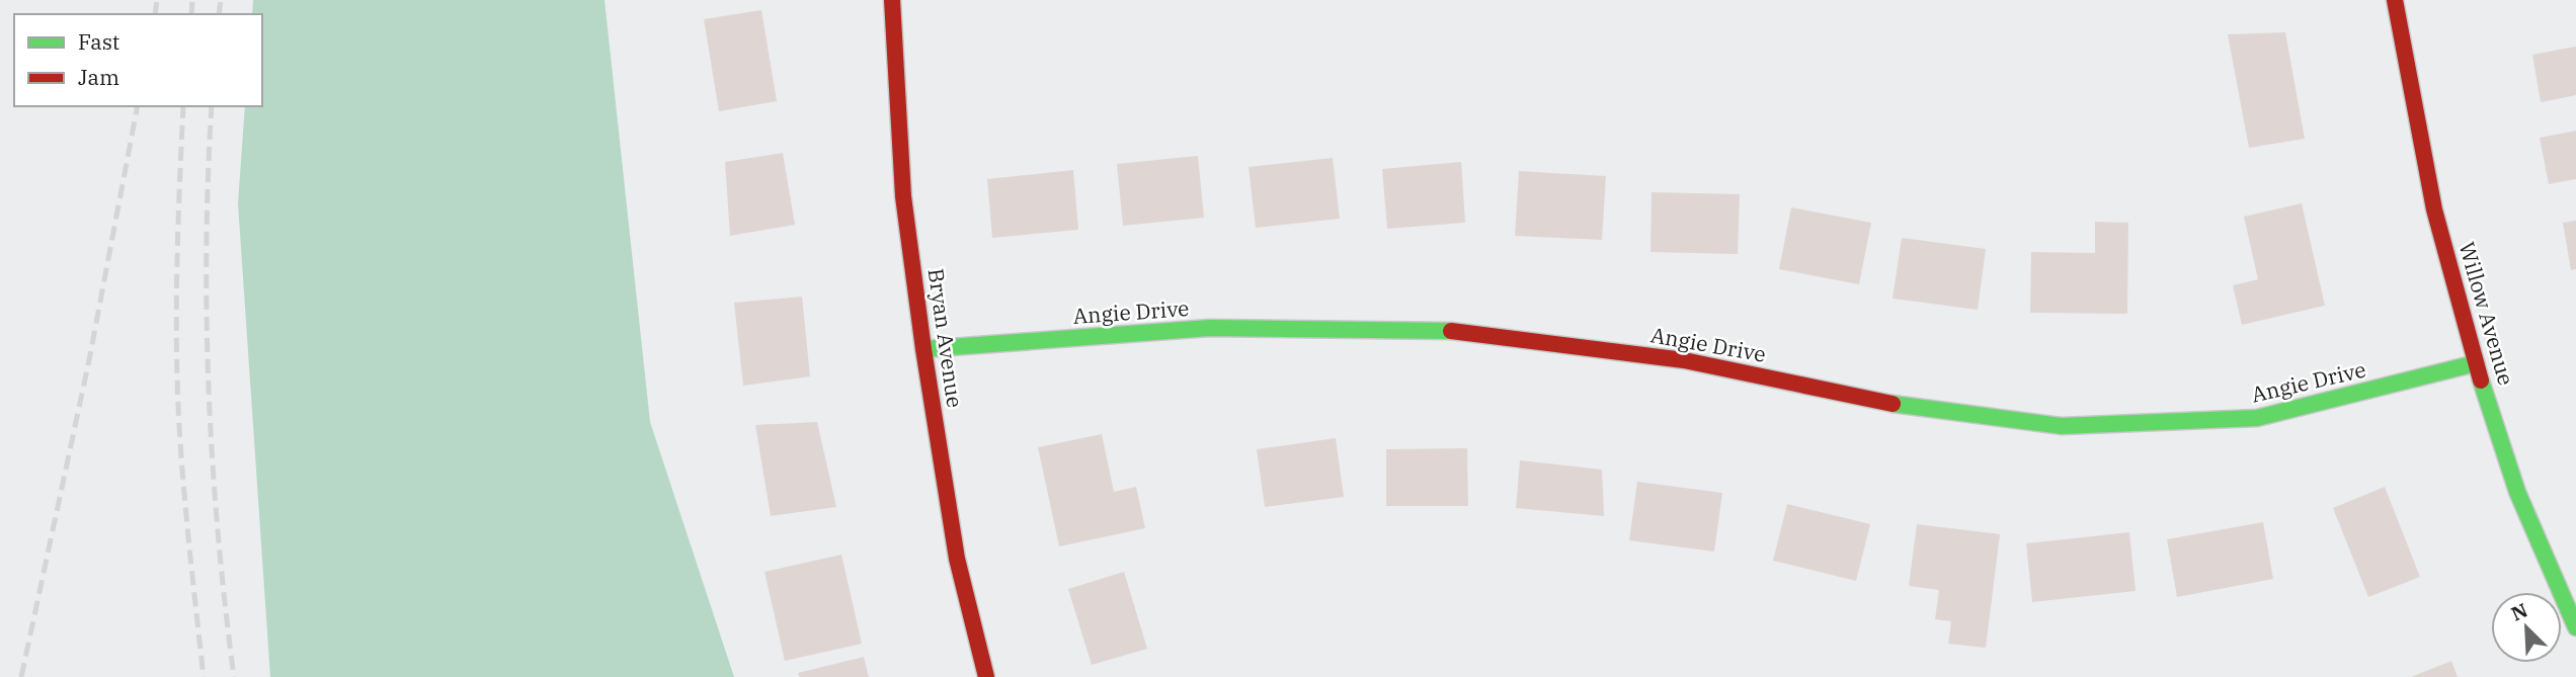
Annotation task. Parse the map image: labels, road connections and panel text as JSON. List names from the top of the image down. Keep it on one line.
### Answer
{"streets":{"street":["Angie Drive","Willow Avenue","Bryan Avenue"]},"crossings":[["Angie Drive","Willow Avenue"],["Angie Drive","Bryan Avenue"]],"legend":["Fast","Jam"],"north":"top left"}
